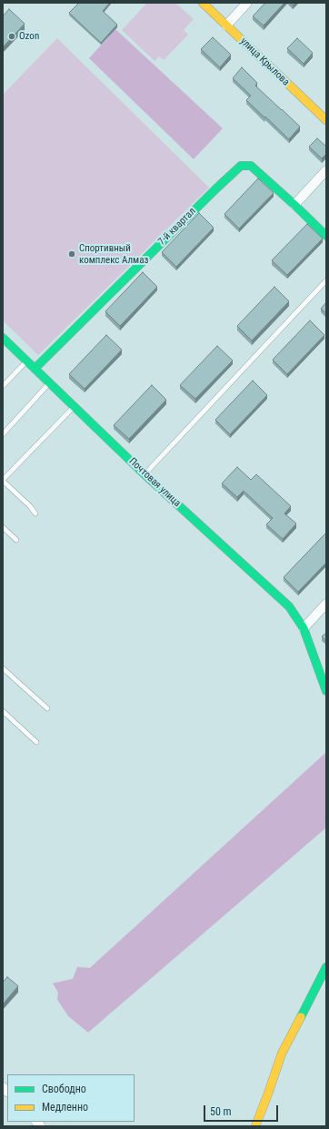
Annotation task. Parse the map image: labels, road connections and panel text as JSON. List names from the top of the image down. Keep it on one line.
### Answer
{"streets":{"street":["улица Крылова","7-й квартал","Почтовая улица"]},"crossings":[["7-й квартал","Почтовая улица"]],"places":["Ozon","Спортивный комплекс Алмаз"],"legend":["Свободно","Медленно"],"scale_bar":"50 m"}
